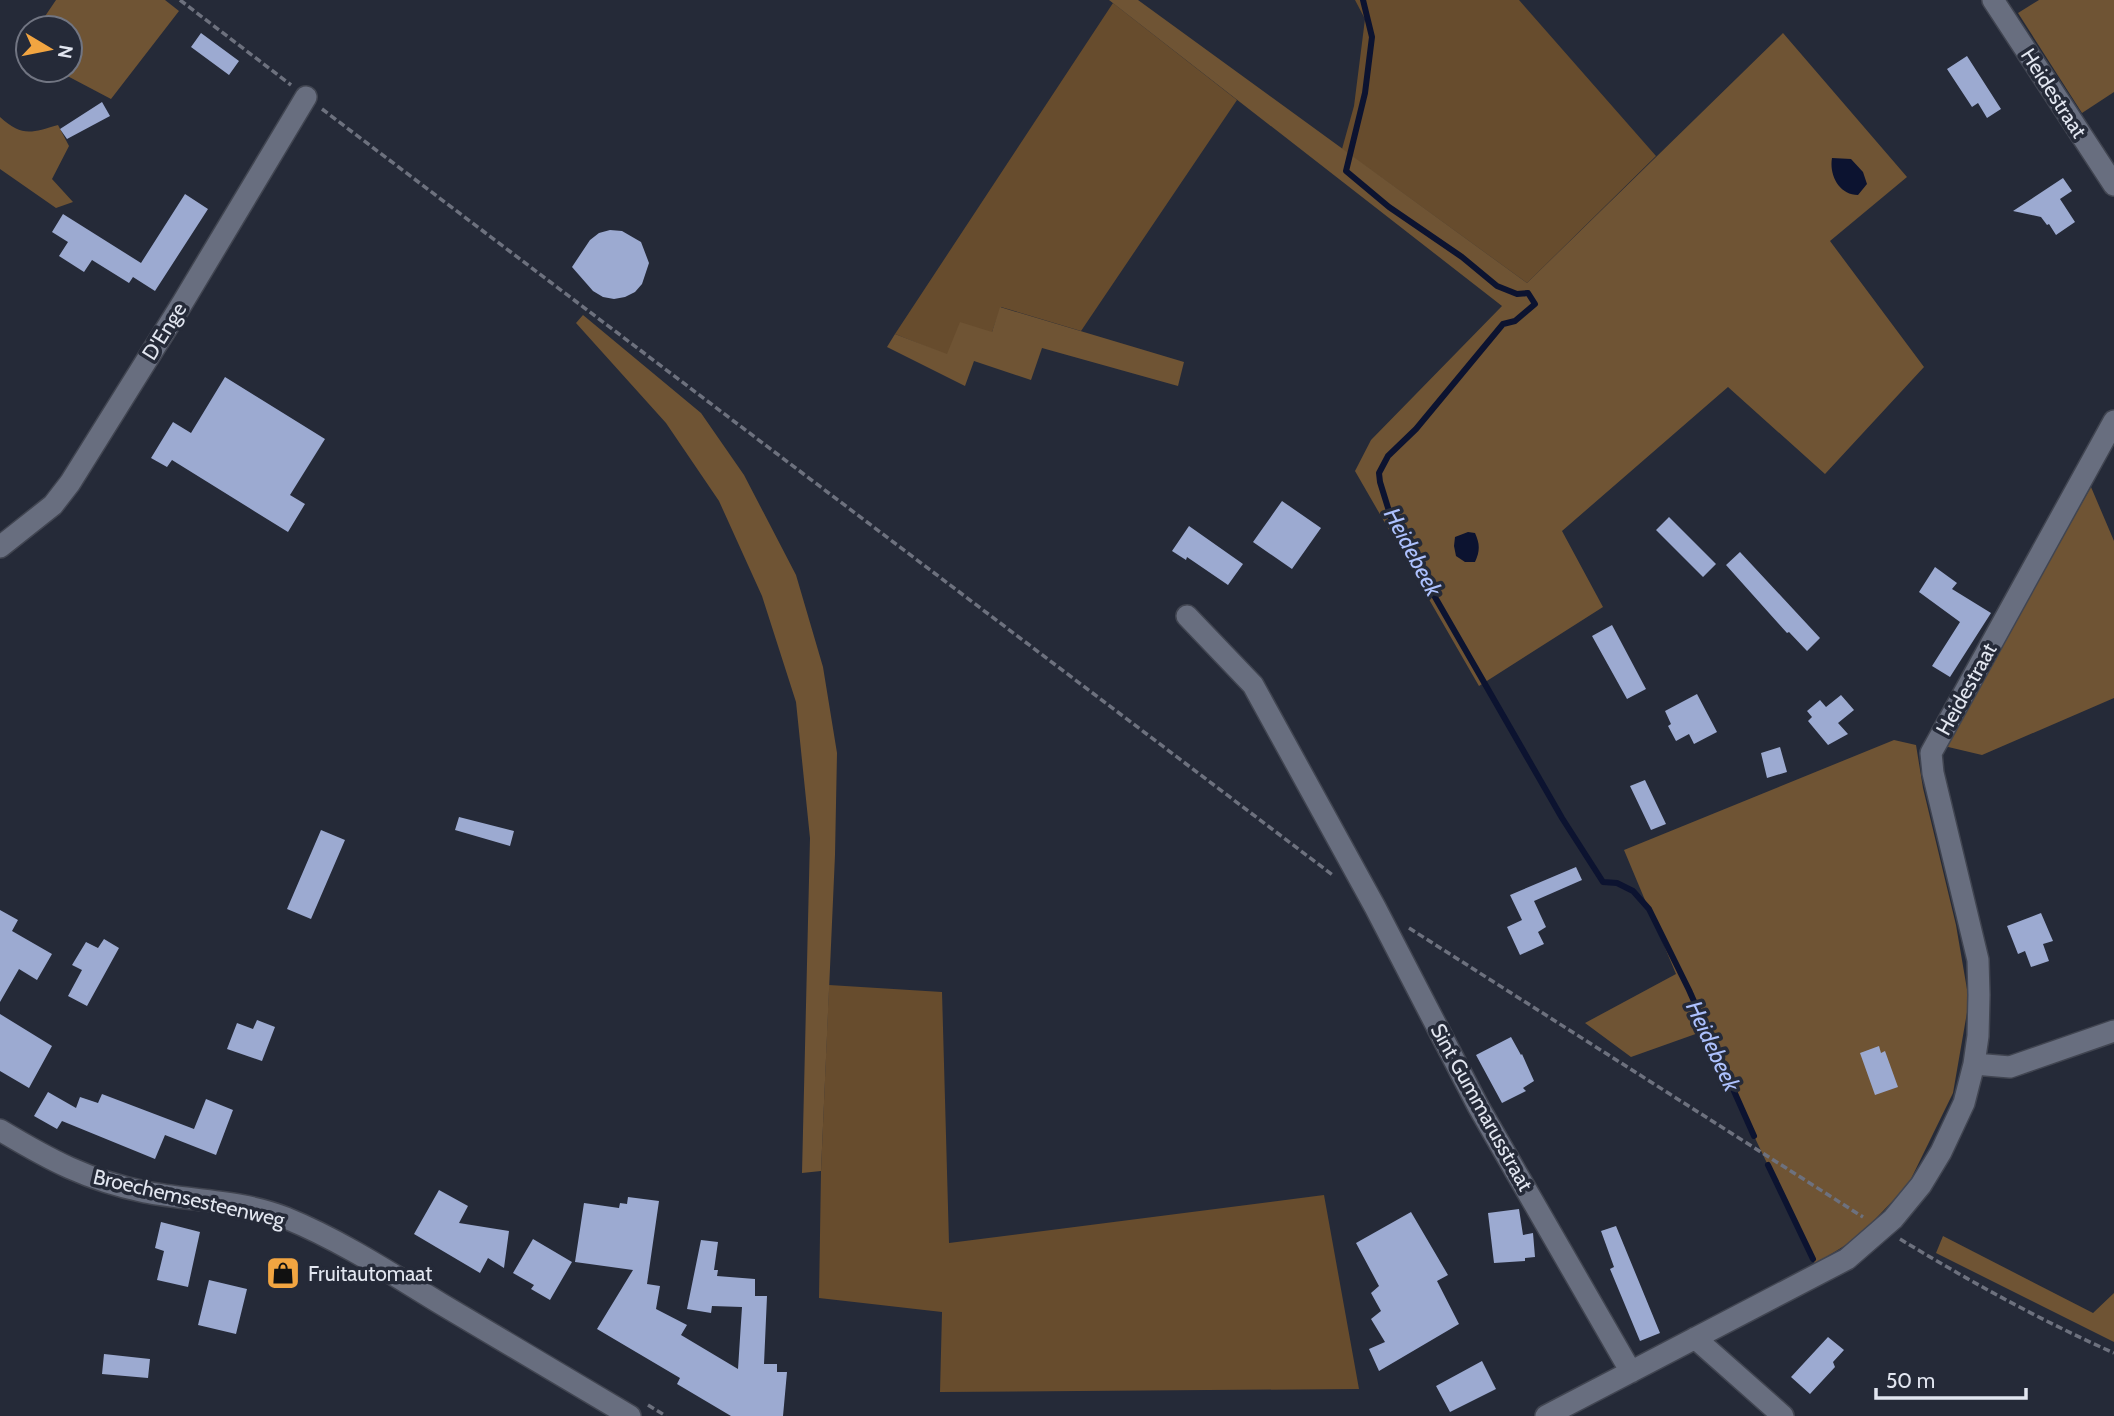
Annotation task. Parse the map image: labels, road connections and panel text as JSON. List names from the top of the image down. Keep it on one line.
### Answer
{"streets":{"street":["Heidestraat","D'Enge","Sint Gummarusstraat","Broechemsesteenweg"]},"water":["Heidebeek"],"places":{"shop":["Fruitautomaat"]},"scale_bar":"50 m","north":"right"}
